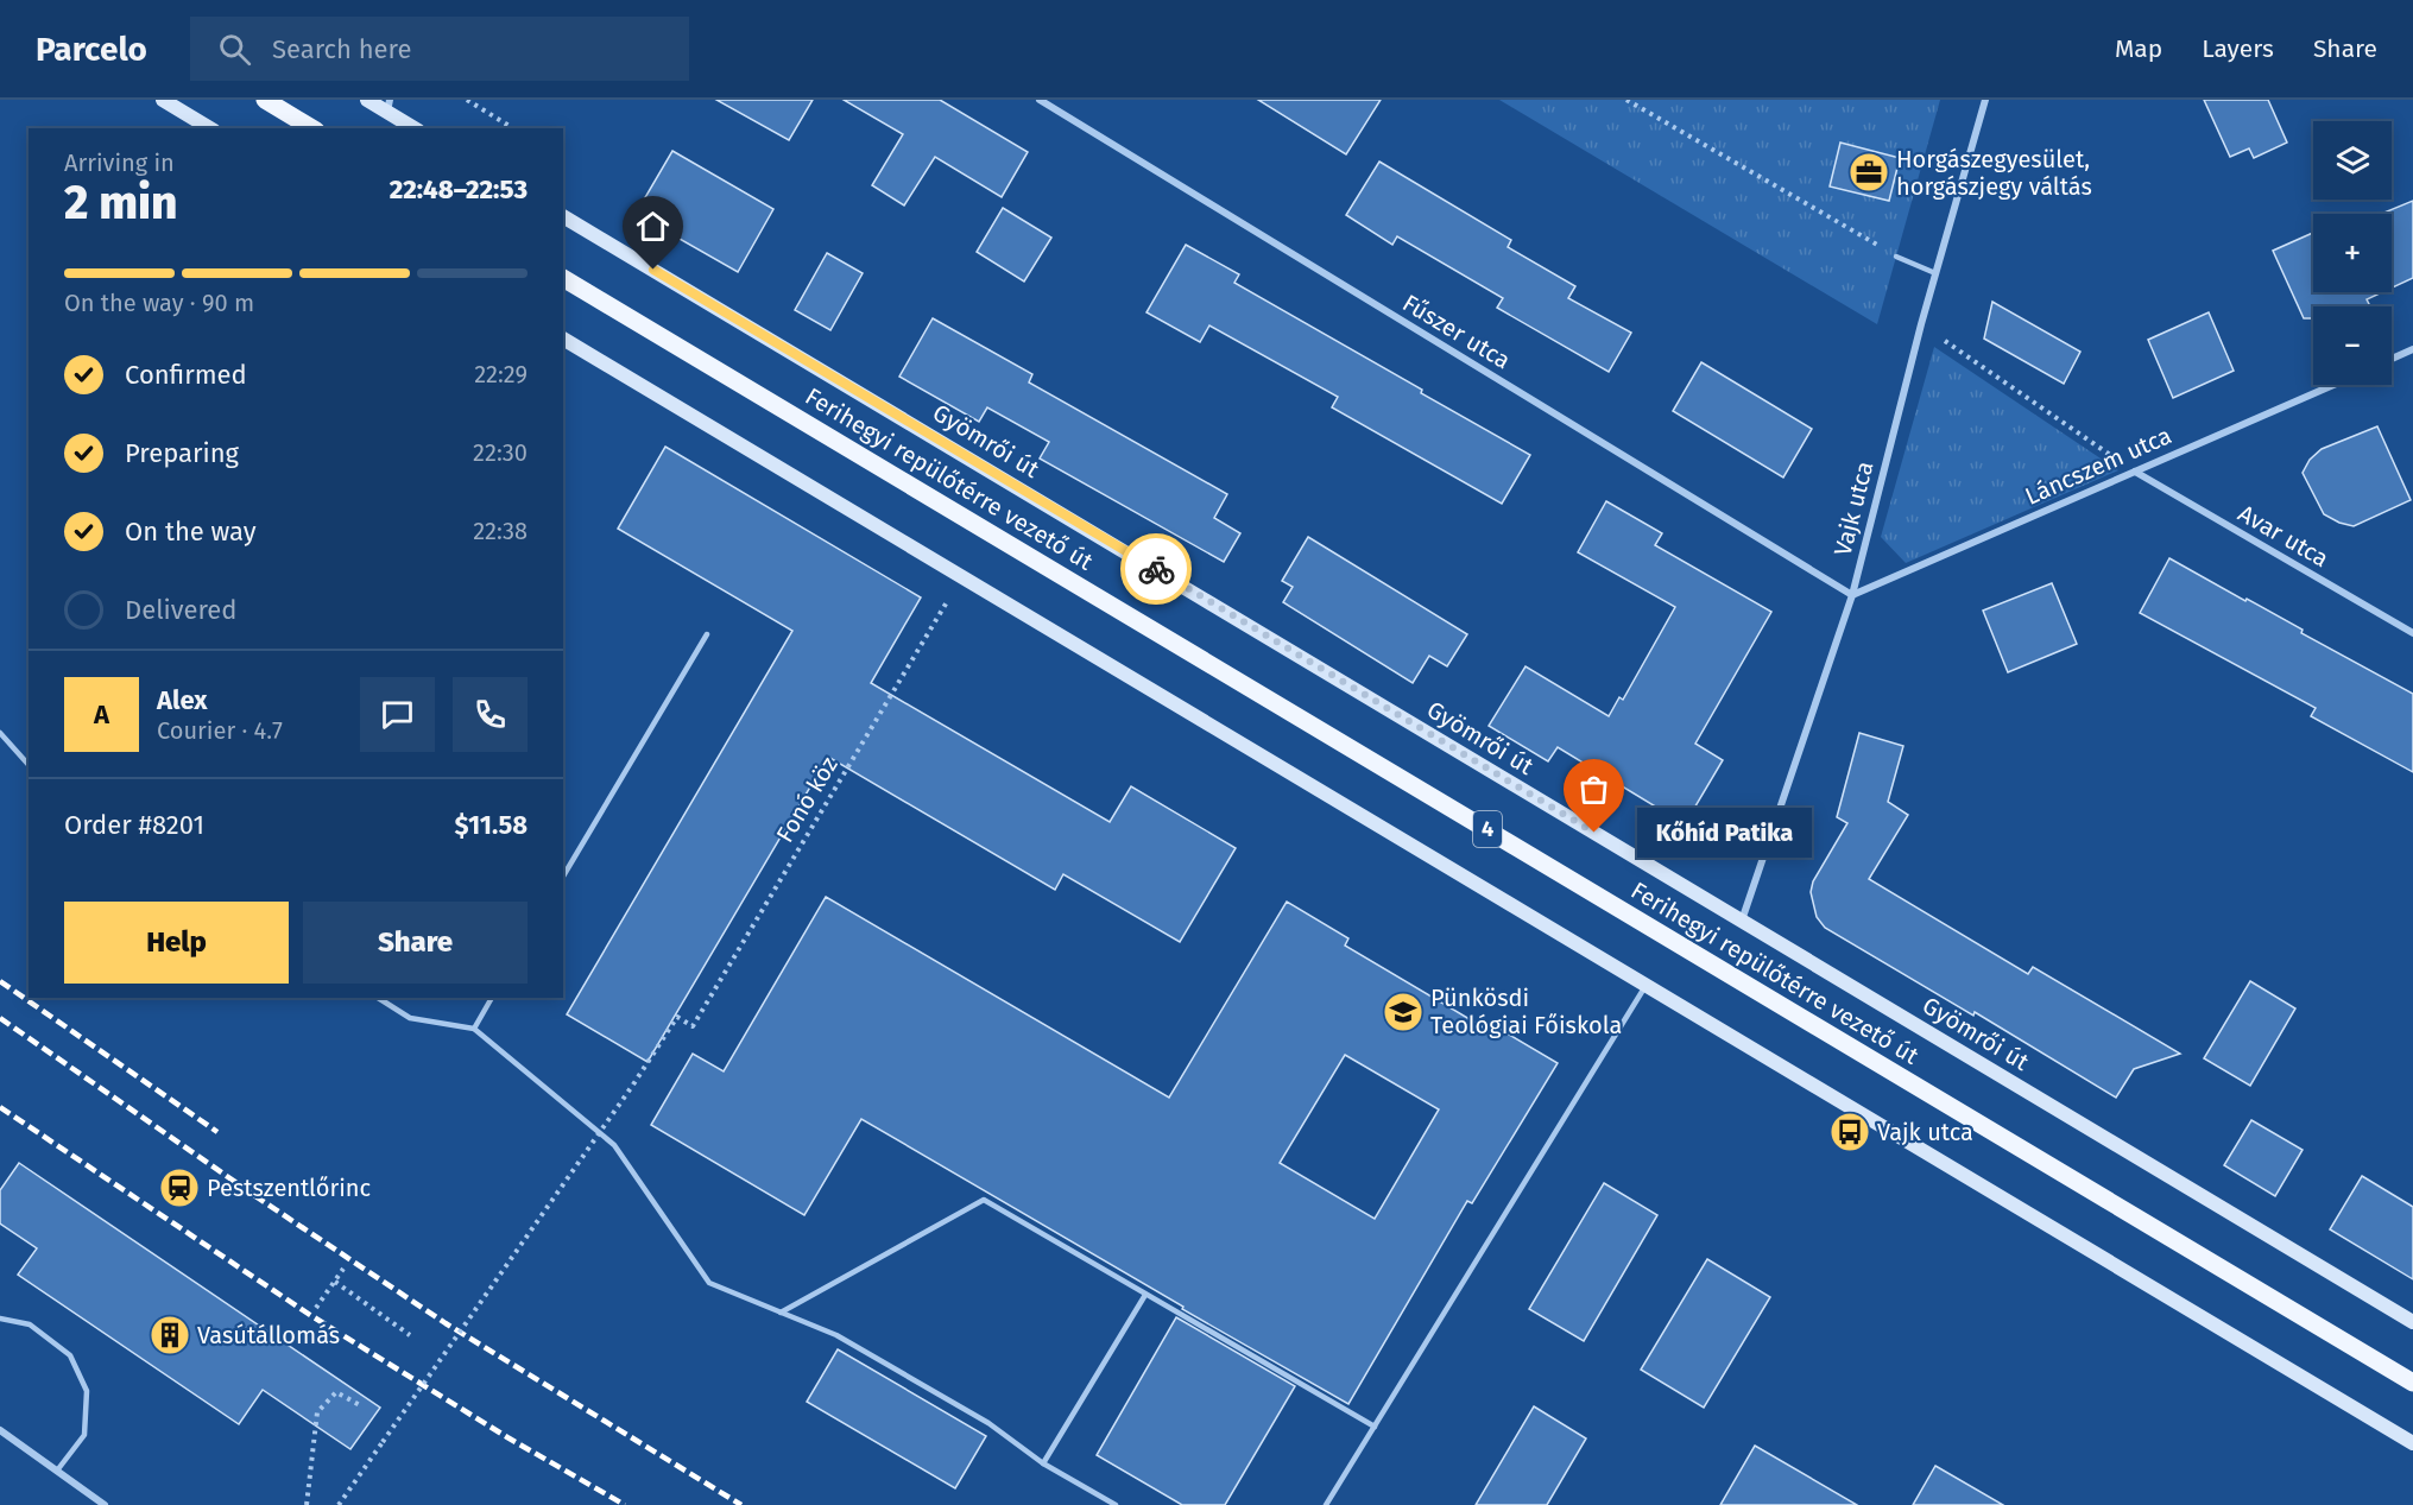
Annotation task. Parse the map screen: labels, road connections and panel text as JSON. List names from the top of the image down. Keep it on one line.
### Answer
{"streets":{"main road":["Ferihegyi repülőtérre vezető út","4"],"street":["Fűszer utca","Gyömrői út","Láncszem utca","Vajk utca","Avar utca"],"path":["Fonó köz"]},"crossings":[["Fűszer utca","Láncszem utca"],["Fűszer utca","Vajk utca"],["Gyömrői út","Vajk utca"],["Láncszem utca","Vajk utca"],["Láncszem utca","Avar utca"]],"places":{"office":["Horgászegyesület, horgászjegy váltás"],"other":["Kőhíd Patika"],"school or university":["Pünkösdi Teológiai Főiskola"],"bus stop":["Vajk utca"],"station":["Pestszentlőrinc"],"building":["Vasútállomás"]},"page":{"header":"Parcelo","search":"Search here","nav":["Map","Layers","Share"],"map_buttons":["+","−"],"heading":["2 min","Arriving in","22:48–22:53"],"panel":["Alex","Courier · 4.7","Order #8201","$11.58"],"bar":"On the way · 90 m","list":[["Confirmed","22:29"],["Preparing","22:30"],["On the way","22:38"],"Delivered"],"round":"A","bubble":"Kőhíd Patika","buttons":["Help","Share"]}}
